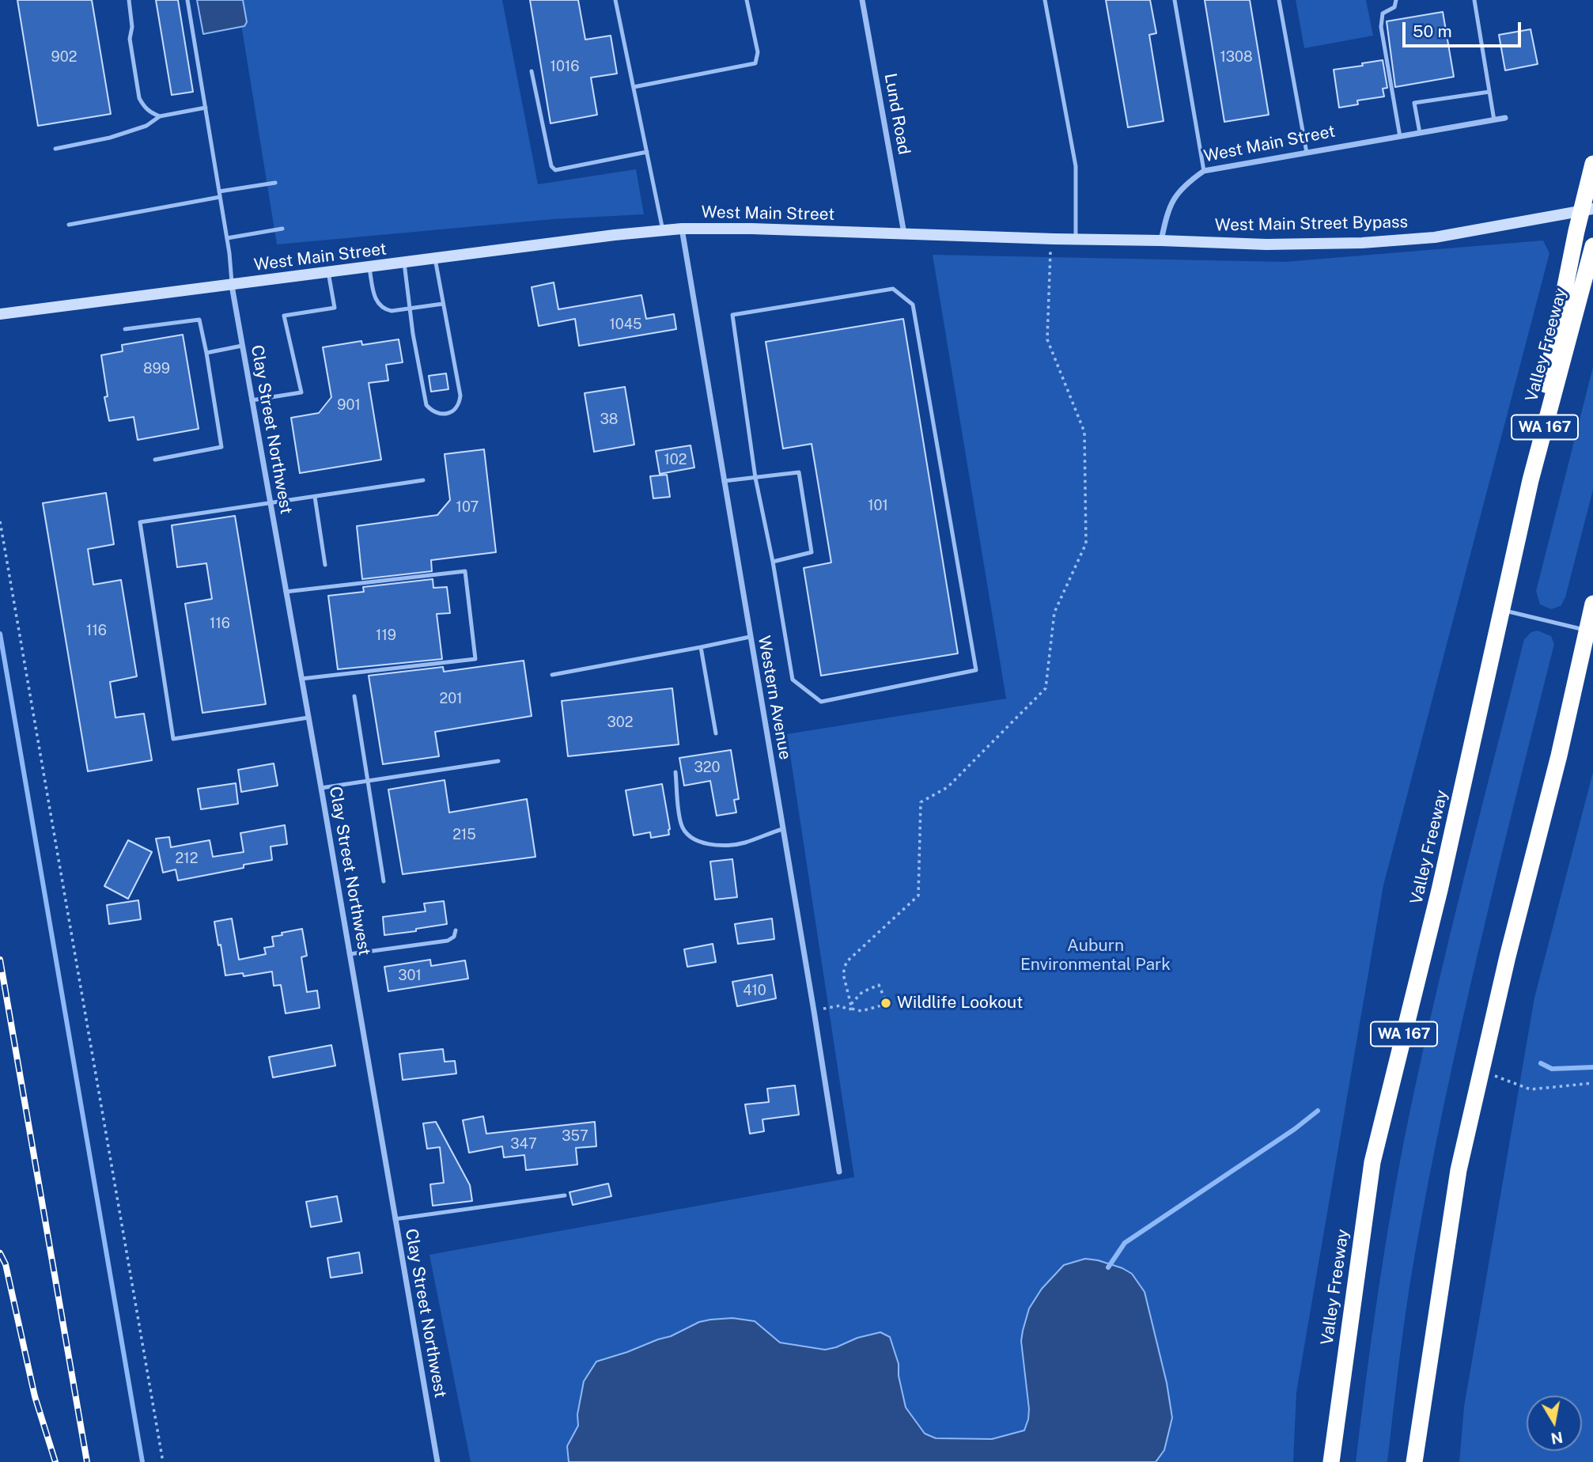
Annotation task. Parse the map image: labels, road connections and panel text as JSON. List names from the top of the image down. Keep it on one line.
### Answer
{"streets":{"highway":["Valley Freeway","WA 167"],"main road":["West Main Street","West Main Street Bypass"],"street":["Lund Road","Clay Street Northwest","Western Avenue"]},"crossings":[["Lund Road","West Main Street"],["West Main Street","West Main Street Bypass"],["West Main Street","Clay Street Northwest"],["West Main Street","Western Avenue"]],"parks":["Auburn Environmental Park"],"places":["Wildlife Lookout"],"house_numbers":["902","1308","1016","1045","899","901","38","102","101","107","116","116","119","201","302","320","215","212","301","410","357","347"],"scale_bar":"50 m","north":"bottom"}
